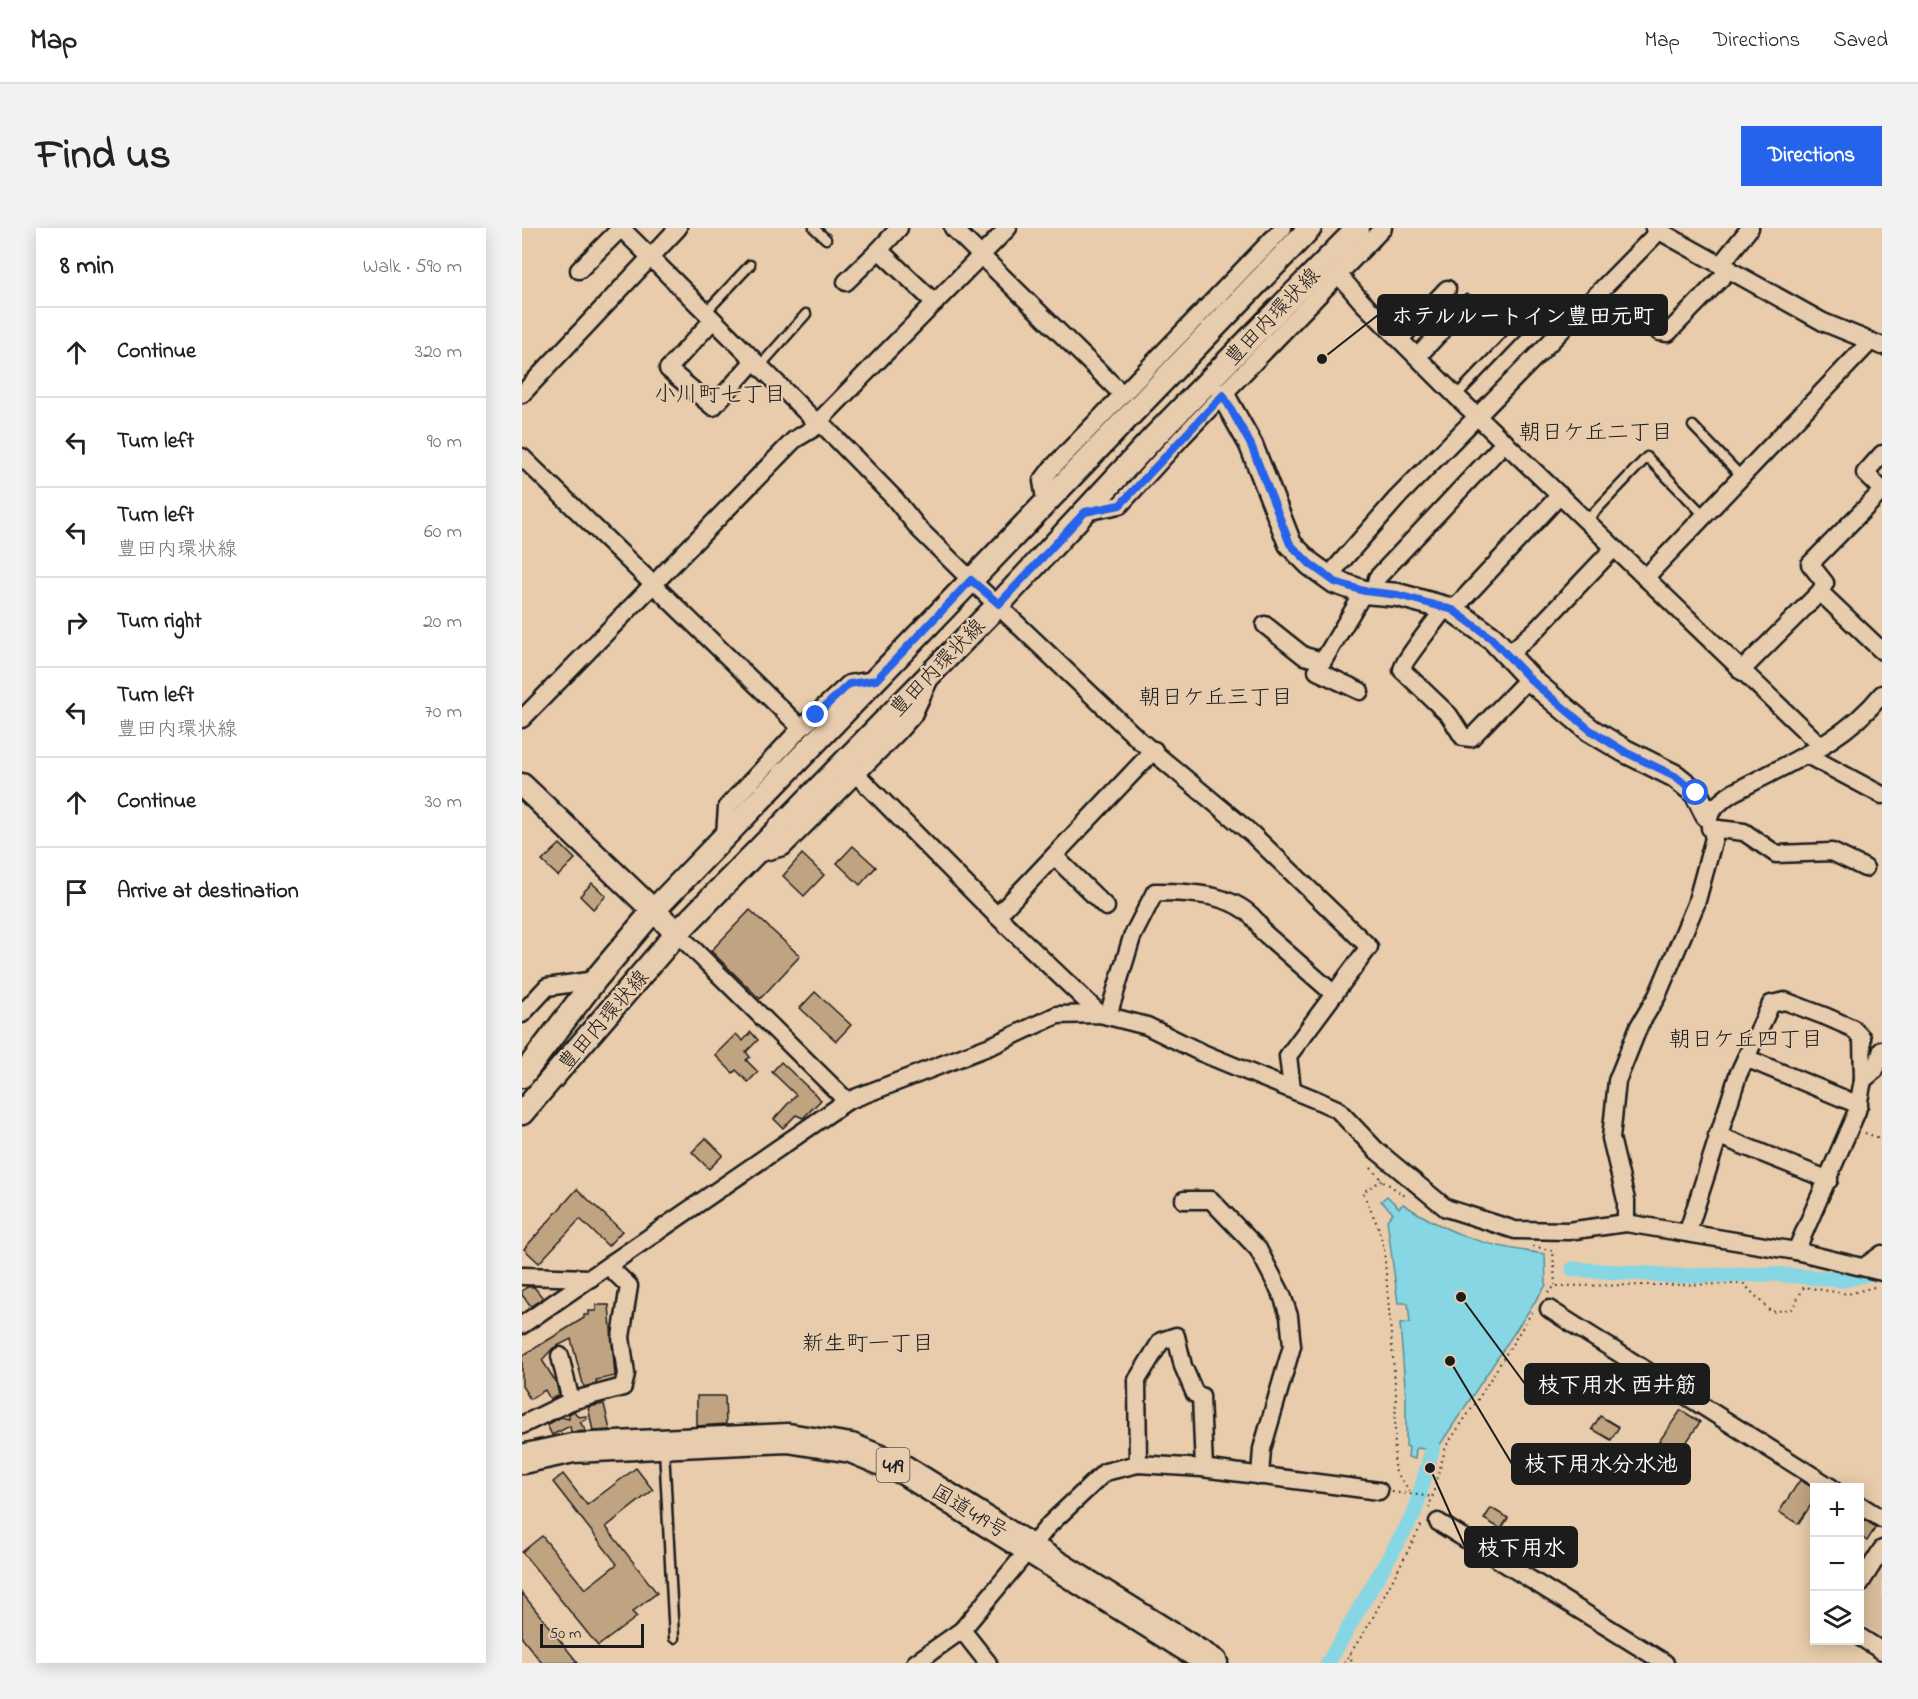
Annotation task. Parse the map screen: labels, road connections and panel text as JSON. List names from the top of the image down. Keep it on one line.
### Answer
{"streets":{"highway":["419","国道419号"],"street":["豊田内環状線"]},"districts":["小川町七丁目","朝日ケ丘二丁目","朝日ケ丘三丁目","朝日ケ丘四丁目","新生町一丁目"],"places":["ホテルルートイン豊田元町","枝下用水 西井筋","枝下用水分水池","枝下用水"],"scale_bar":"50 m","page":{"header":"Map","nav":["Map","Directions","Saved"],"title":"Find us","buttons":"Directions","heading":["8 min","Walk · 590 m"],"list":[["Continue","320 m"],["Turn left","90 m"],["Turn left","豊田内環状線","60 m"],["Turn right","20 m"],["Turn left","豊田内環状線","70 m"],["Continue","30 m"],"Arrive at destination"],"map_buttons":["+","−"],"scale":"50 m"}}
